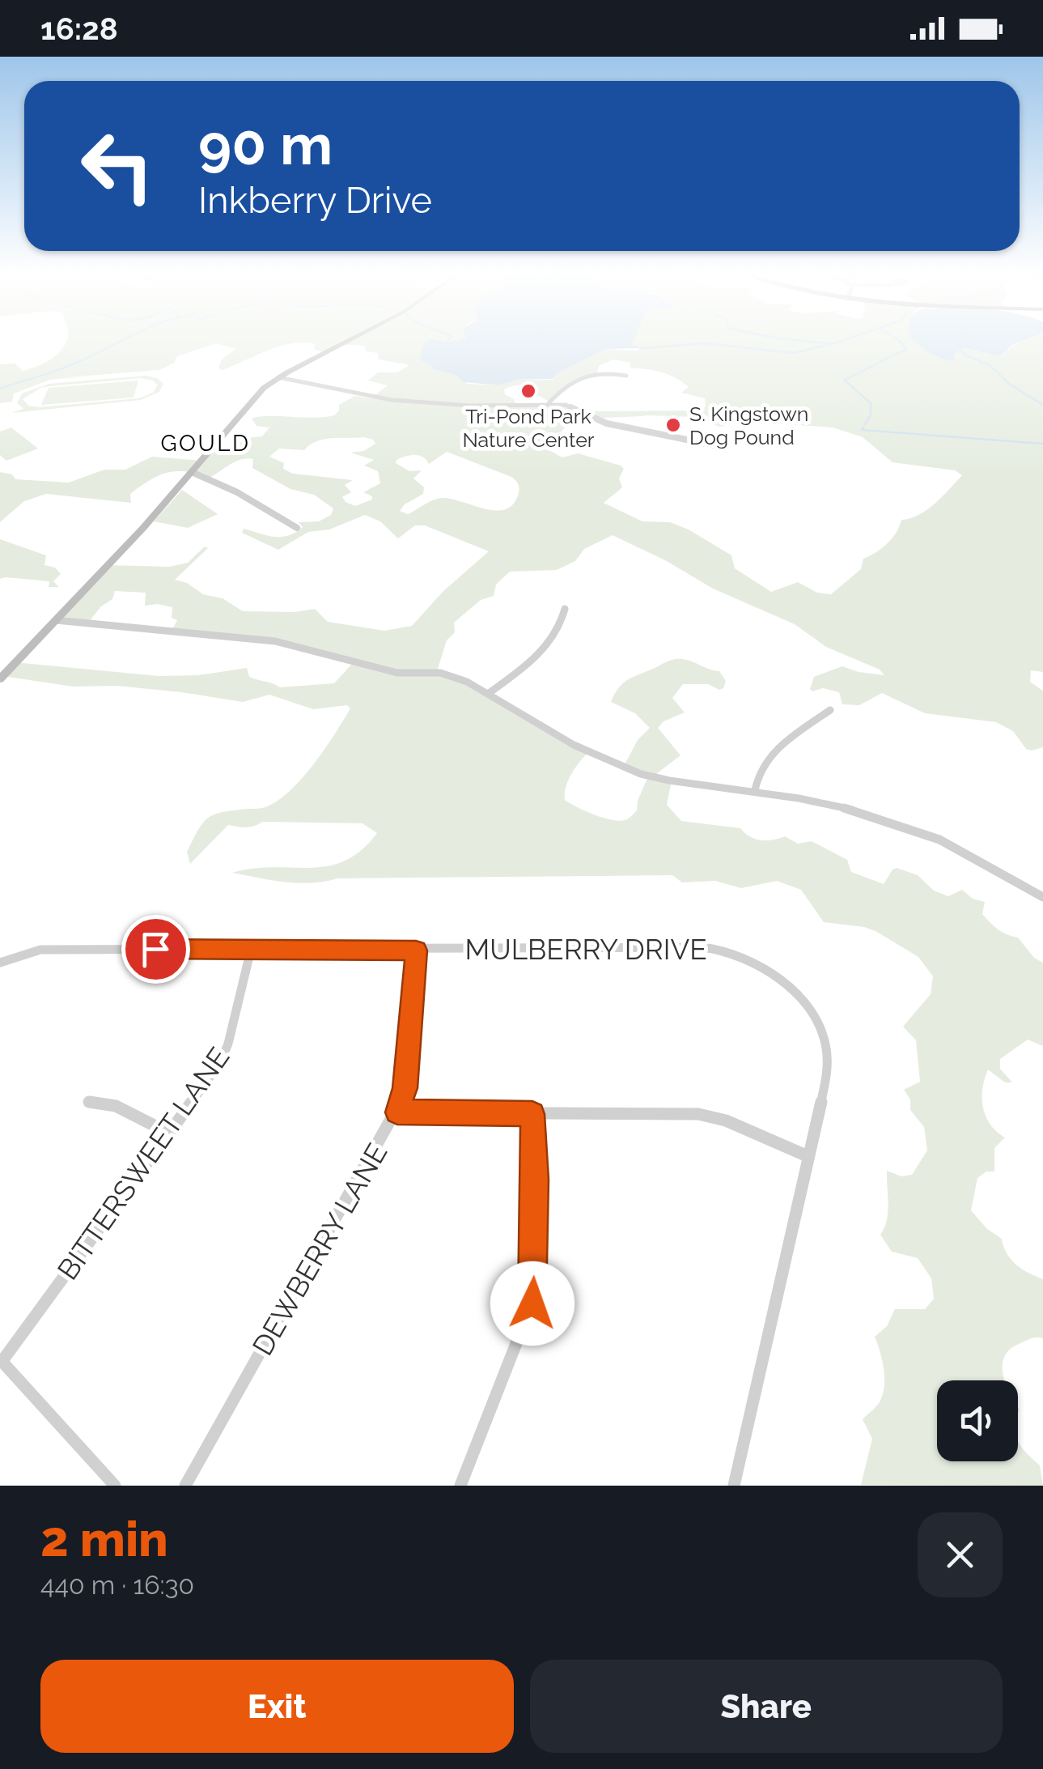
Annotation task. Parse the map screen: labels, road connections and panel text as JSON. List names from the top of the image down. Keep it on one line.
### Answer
{"streets":{"street":["MULBERRY DRIVE","BITTERSWEET LANE","DEWBERRY LANE"]},"crossings":[["MULBERRY DRIVE","BITTERSWEET LANE"],["MULBERRY DRIVE","DEWBERRY LANE"]],"districts":["GOULD"],"places":["Tri-Pond Park Nature Center","S. Kingstown Dog Pound"],"page":{"status":"16:28","turn":["90 m","Inkberry Drive"],"heading":["2 min","440 m · 16:30"],"buttons":["Exit","Share"]}}
